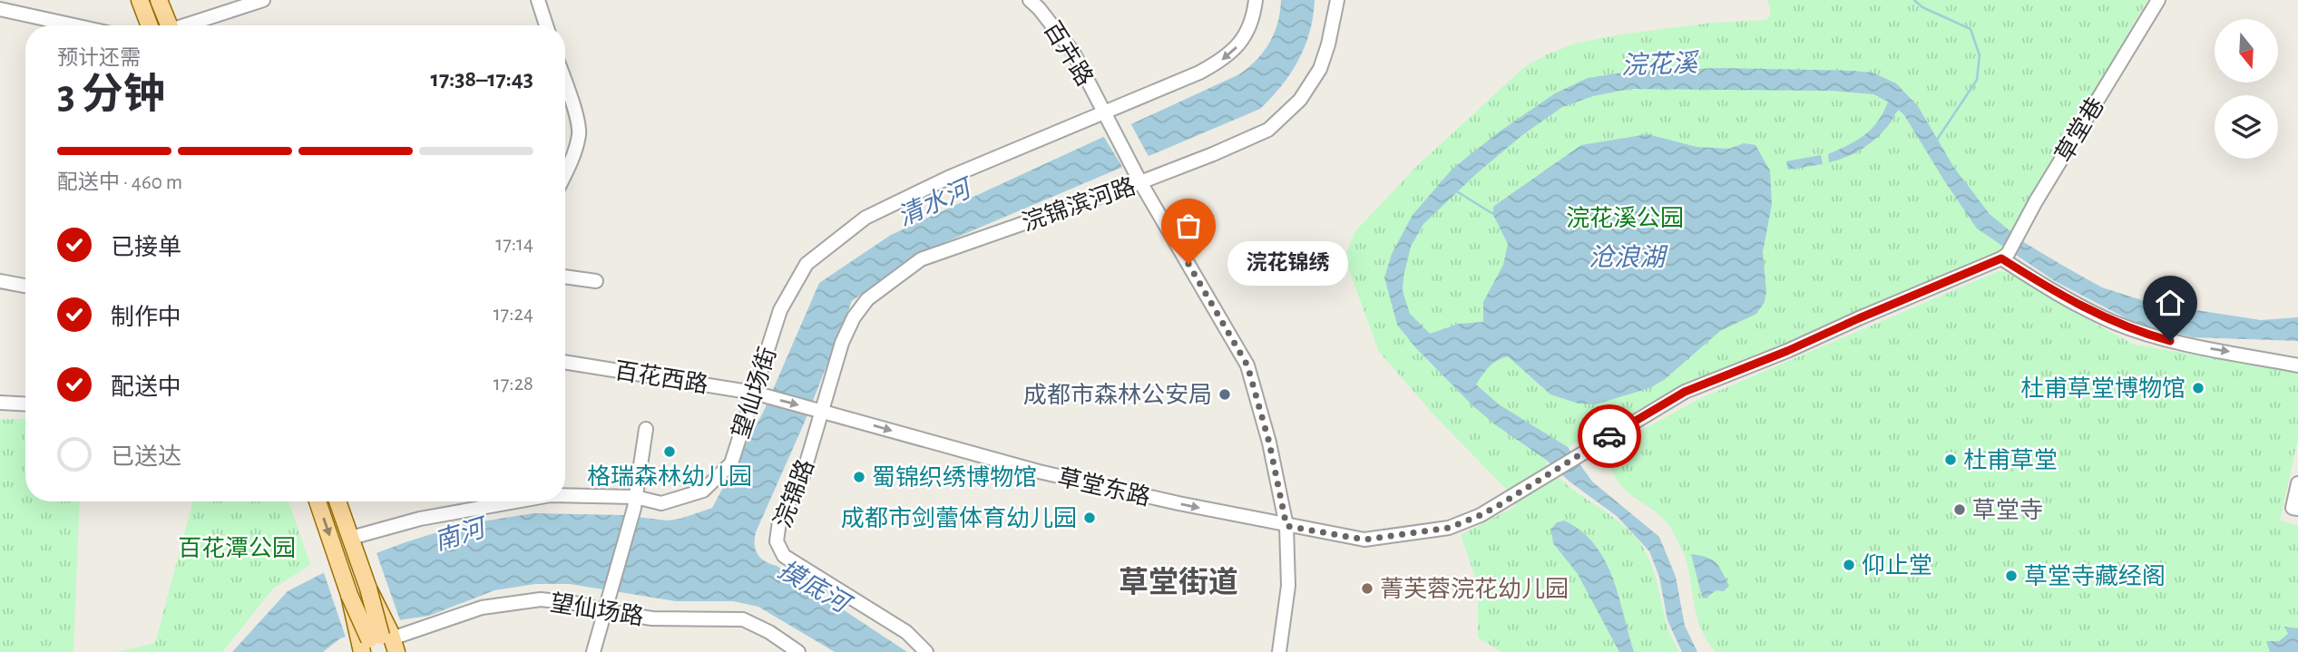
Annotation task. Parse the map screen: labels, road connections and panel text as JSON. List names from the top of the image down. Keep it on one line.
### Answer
{"streets":{"street":["百卉路","草堂巷","浣锦滨河路","百花西路","望仙场街","草堂东路","浣锦路","望仙场路"]},"crossings":[["百卉路","浣锦滨河路"],["百卉路","望仙场街"],["百卉路","草堂东路"],["草堂巷","草堂东路"],["浣锦滨河路","百花西路"],["浣锦滨河路","草堂东路"],["浣锦滨河路","浣锦路"],["百花西路","望仙场街"],["百花西路","草堂东路"],["百花西路","浣锦路"],["草堂东路","浣锦路"]],"one_way":["草堂东路"],"districts":["草堂街道"],"water":["浣花溪","清水河","沧浪湖","南河","摸底河"],"parks":["浣花溪公园","百花潭公园"],"places":["浣花锦绣","杜甫草堂博物馆","成都市森林公安局","格瑞森林幼儿园","杜甫草堂","蜀锦织绣博物馆","草堂寺","成都市剑蕾体育幼儿园","仰止堂","草堂寺藏经阁","菁芙蓉浣花幼儿园"],"north":"bottom","page":{"heading":["3 分钟","预计还需","17:38–17:43"],"bar":"配送中 · 460 m","list":[["已接单","17:14"],["制作中","17:24"],["配送中","17:28"],"已送达"],"bubble":"浣花锦绣"}}
